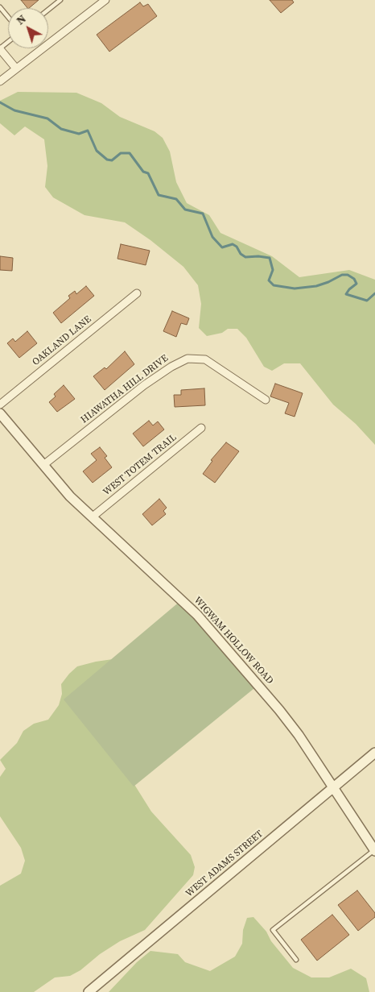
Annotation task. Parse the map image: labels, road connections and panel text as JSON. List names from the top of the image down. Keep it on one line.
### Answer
{"streets":{"street":["OAKLAND LANE","HIAWATHA HILL DRIVE","WEST TOTEM TRAIL","WIGWAM HOLLOW ROAD","WEST ADAMS STREET"]},"crossings":[["HIAWATHA HILL DRIVE","WIGWAM HOLLOW ROAD"],["WEST TOTEM TRAIL","WIGWAM HOLLOW ROAD"],["WIGWAM HOLLOW ROAD","WEST ADAMS STREET"]],"north":"top left"}
